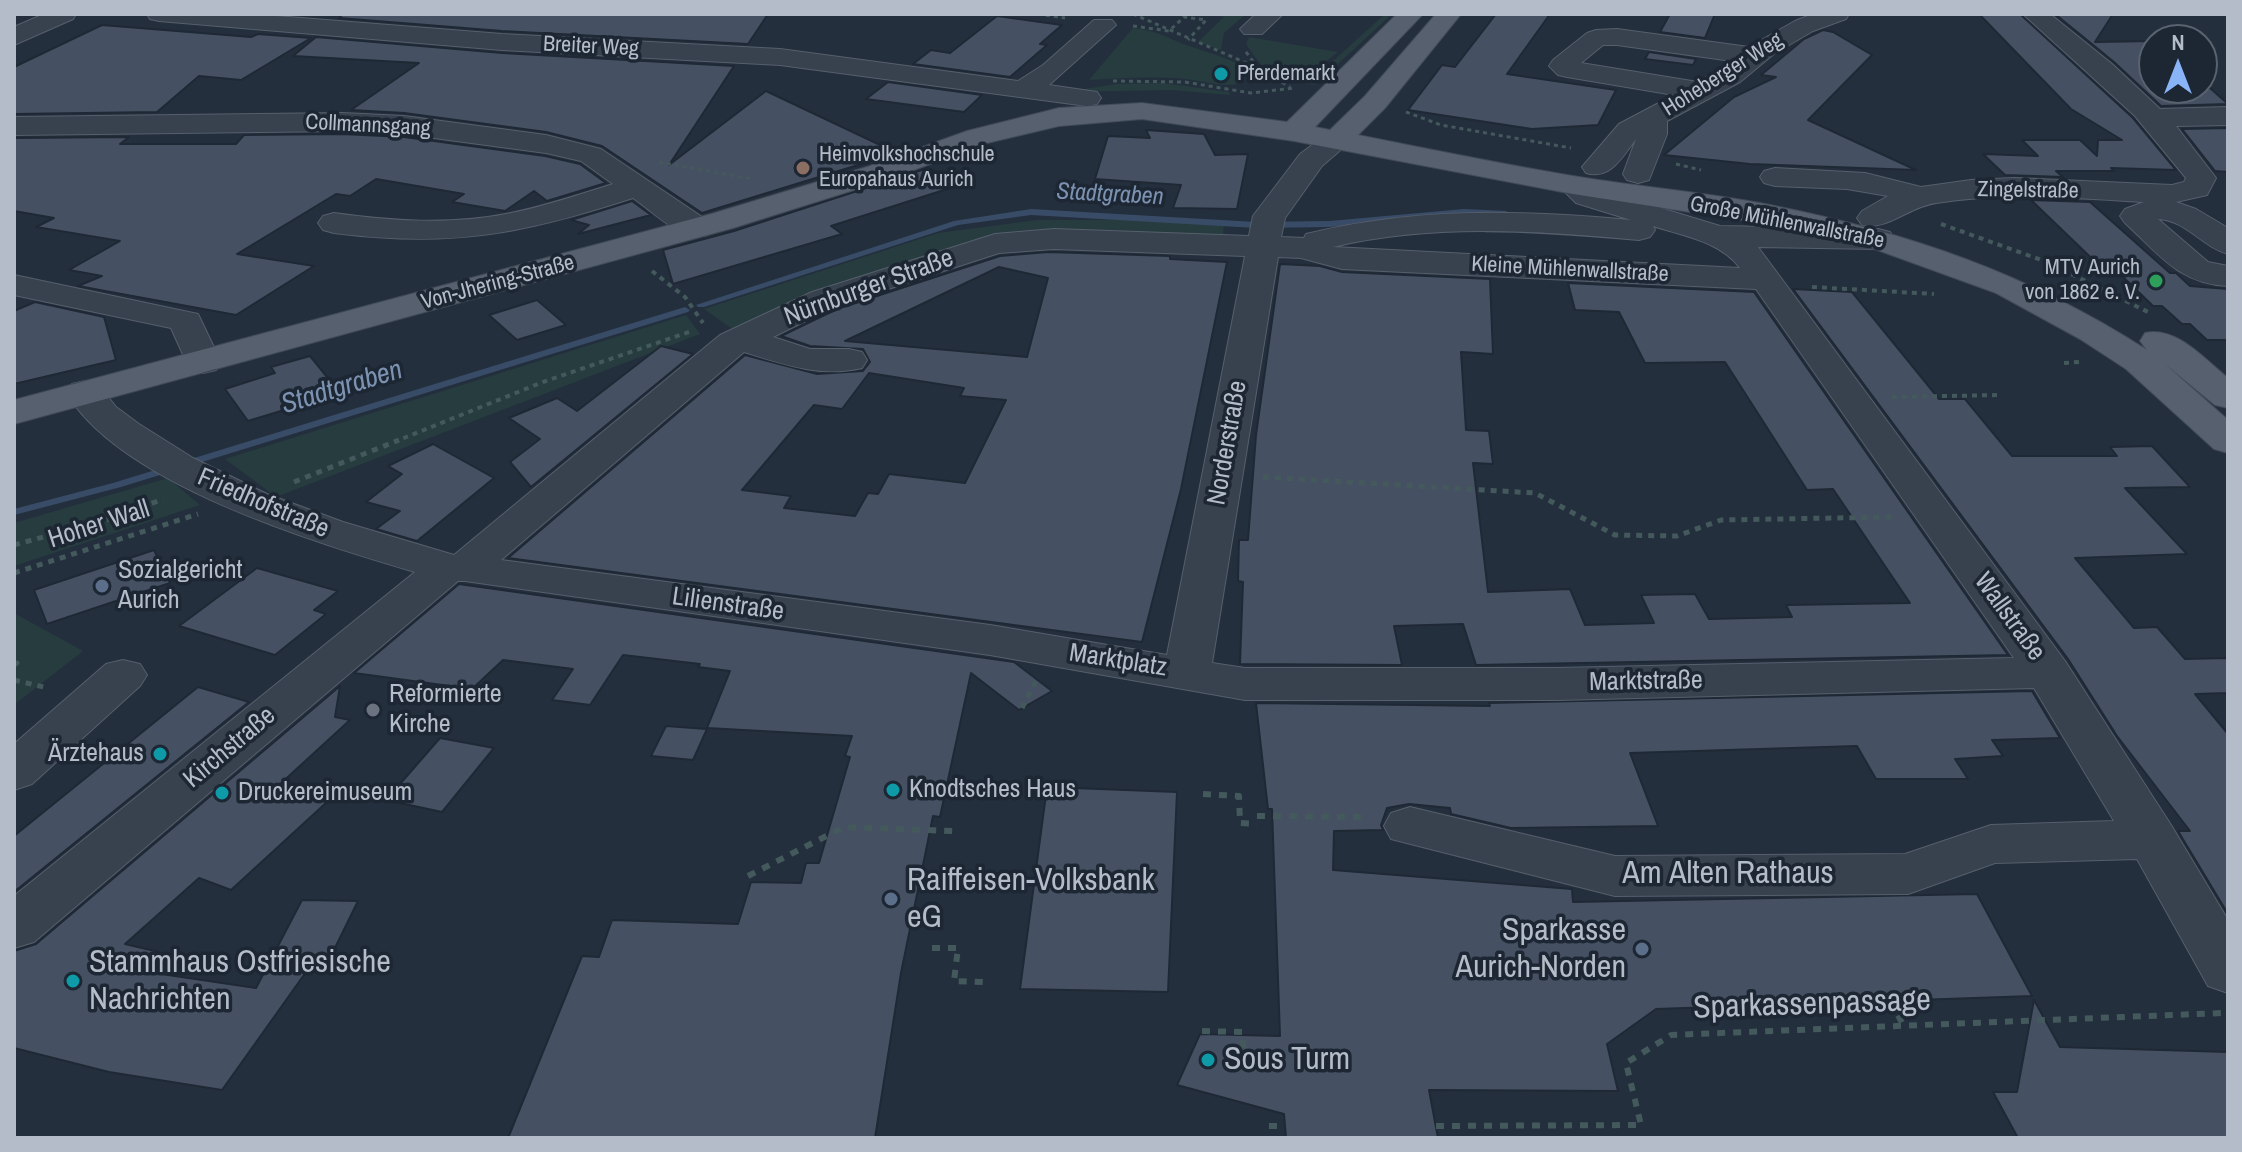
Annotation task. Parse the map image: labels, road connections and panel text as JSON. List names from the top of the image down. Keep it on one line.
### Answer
{"streets":{"main road":["Große Mühlenwallstraße","Von-Jhering-Straße"],"street":["Breiter Weg","Hoheberger Weg","Collmannsgang","Zingelstraße","Kleine Mühlenwallstraße","Nürnburger Straße","Norderstraße","Friedhofstraße","Lilienstraße","Wallstraße","Marktplatz","Marktstraße","Kirchstraße","Am Alten Rathaus"],"path":["Hoher Wall","Sparkassenpassage"]},"crossings":[["Breiter Weg","Von-Jhering-Straße"],["Hoheberger Weg","Große Mühlenwallstraße"],["Collmannsgang","Von-Jhering-Straße"],["Zingelstraße","Große Mühlenwallstraße"],["Zingelstraße","Kleine Mühlenwallstraße"],["Große Mühlenwallstraße","Kleine Mühlenwallstraße"],["Große Mühlenwallstraße","Von-Jhering-Straße"],["Große Mühlenwallstraße","Norderstraße"],["Kleine Mühlenwallstraße","Nürnburger Straße"],["Kleine Mühlenwallstraße","Norderstraße"],["Kleine Mühlenwallstraße","Wallstraße"],["Von-Jhering-Straße","Norderstraße"],["Von-Jhering-Straße","Friedhofstraße"],["Nürnburger Straße","Norderstraße"],["Nürnburger Straße","Friedhofstraße"],["Nürnburger Straße","Lilienstraße"],["Nürnburger Straße","Kirchstraße"],["Norderstraße","Marktplatz"],["Friedhofstraße","Hoher Wall"],["Friedhofstraße","Lilienstraße"],["Friedhofstraße","Kirchstraße"],["Lilienstraße","Marktplatz"],["Lilienstraße","Kirchstraße"],["Wallstraße","Marktstraße"],["Wallstraße","Am Alten Rathaus"],["Marktplatz","Marktstraße"]],"water":["Stadtgraben"],"places":["Pferdemarkt","Heimvolkshochschule Europahaus Aurich","MTV Aurich von 1862 e. V.","Sozialgericht Aurich","Reformierte Kirche","Ärztehaus","Knodtsches Haus","Druckereimuseum","Raiffeisen-Volksbank eG","Sparkasse Aurich-Norden","Stammhaus Ostfriesische Nachrichten","Sous Turm"],"north":"top"}
